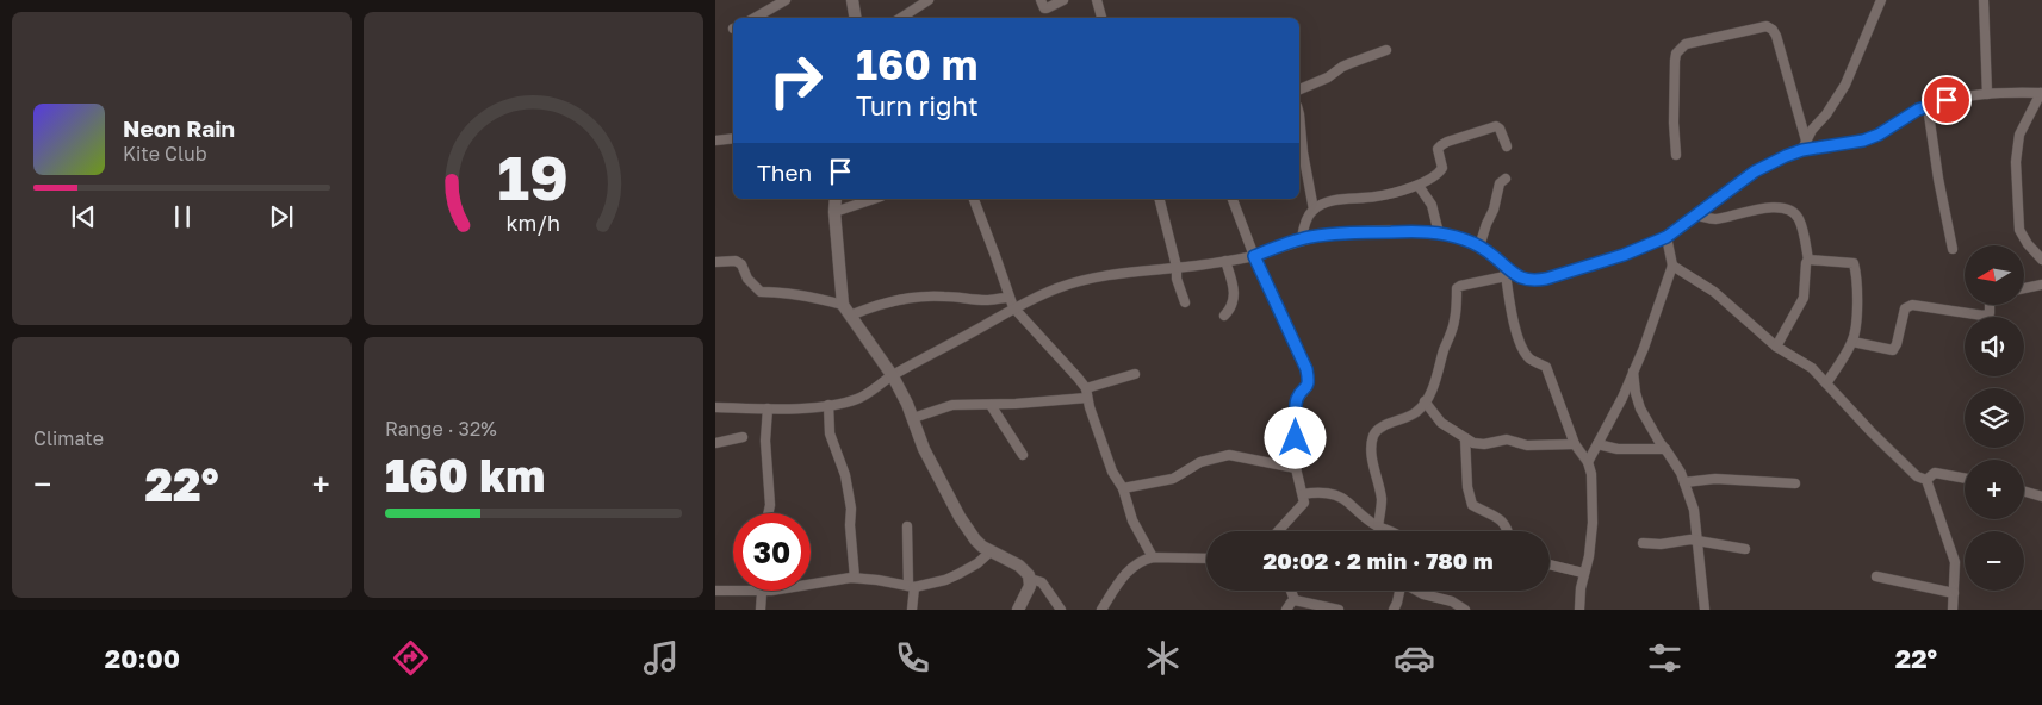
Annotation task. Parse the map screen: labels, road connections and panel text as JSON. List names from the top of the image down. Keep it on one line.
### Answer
{"north":"left","page":{"turn":["160 m","Turn right"],"song":["Neon Rain","Kite Club"],"then":"Then","map_buttons":["+","−"],"tile":["Climate",["Range · 32%","160 km"]],"heat":["−","22°","+"],"limit":"30","trip":"20:02 · 2 min · 780 m","tabs":["20:00","22°"],"gauge":["19","km/h"]}}
